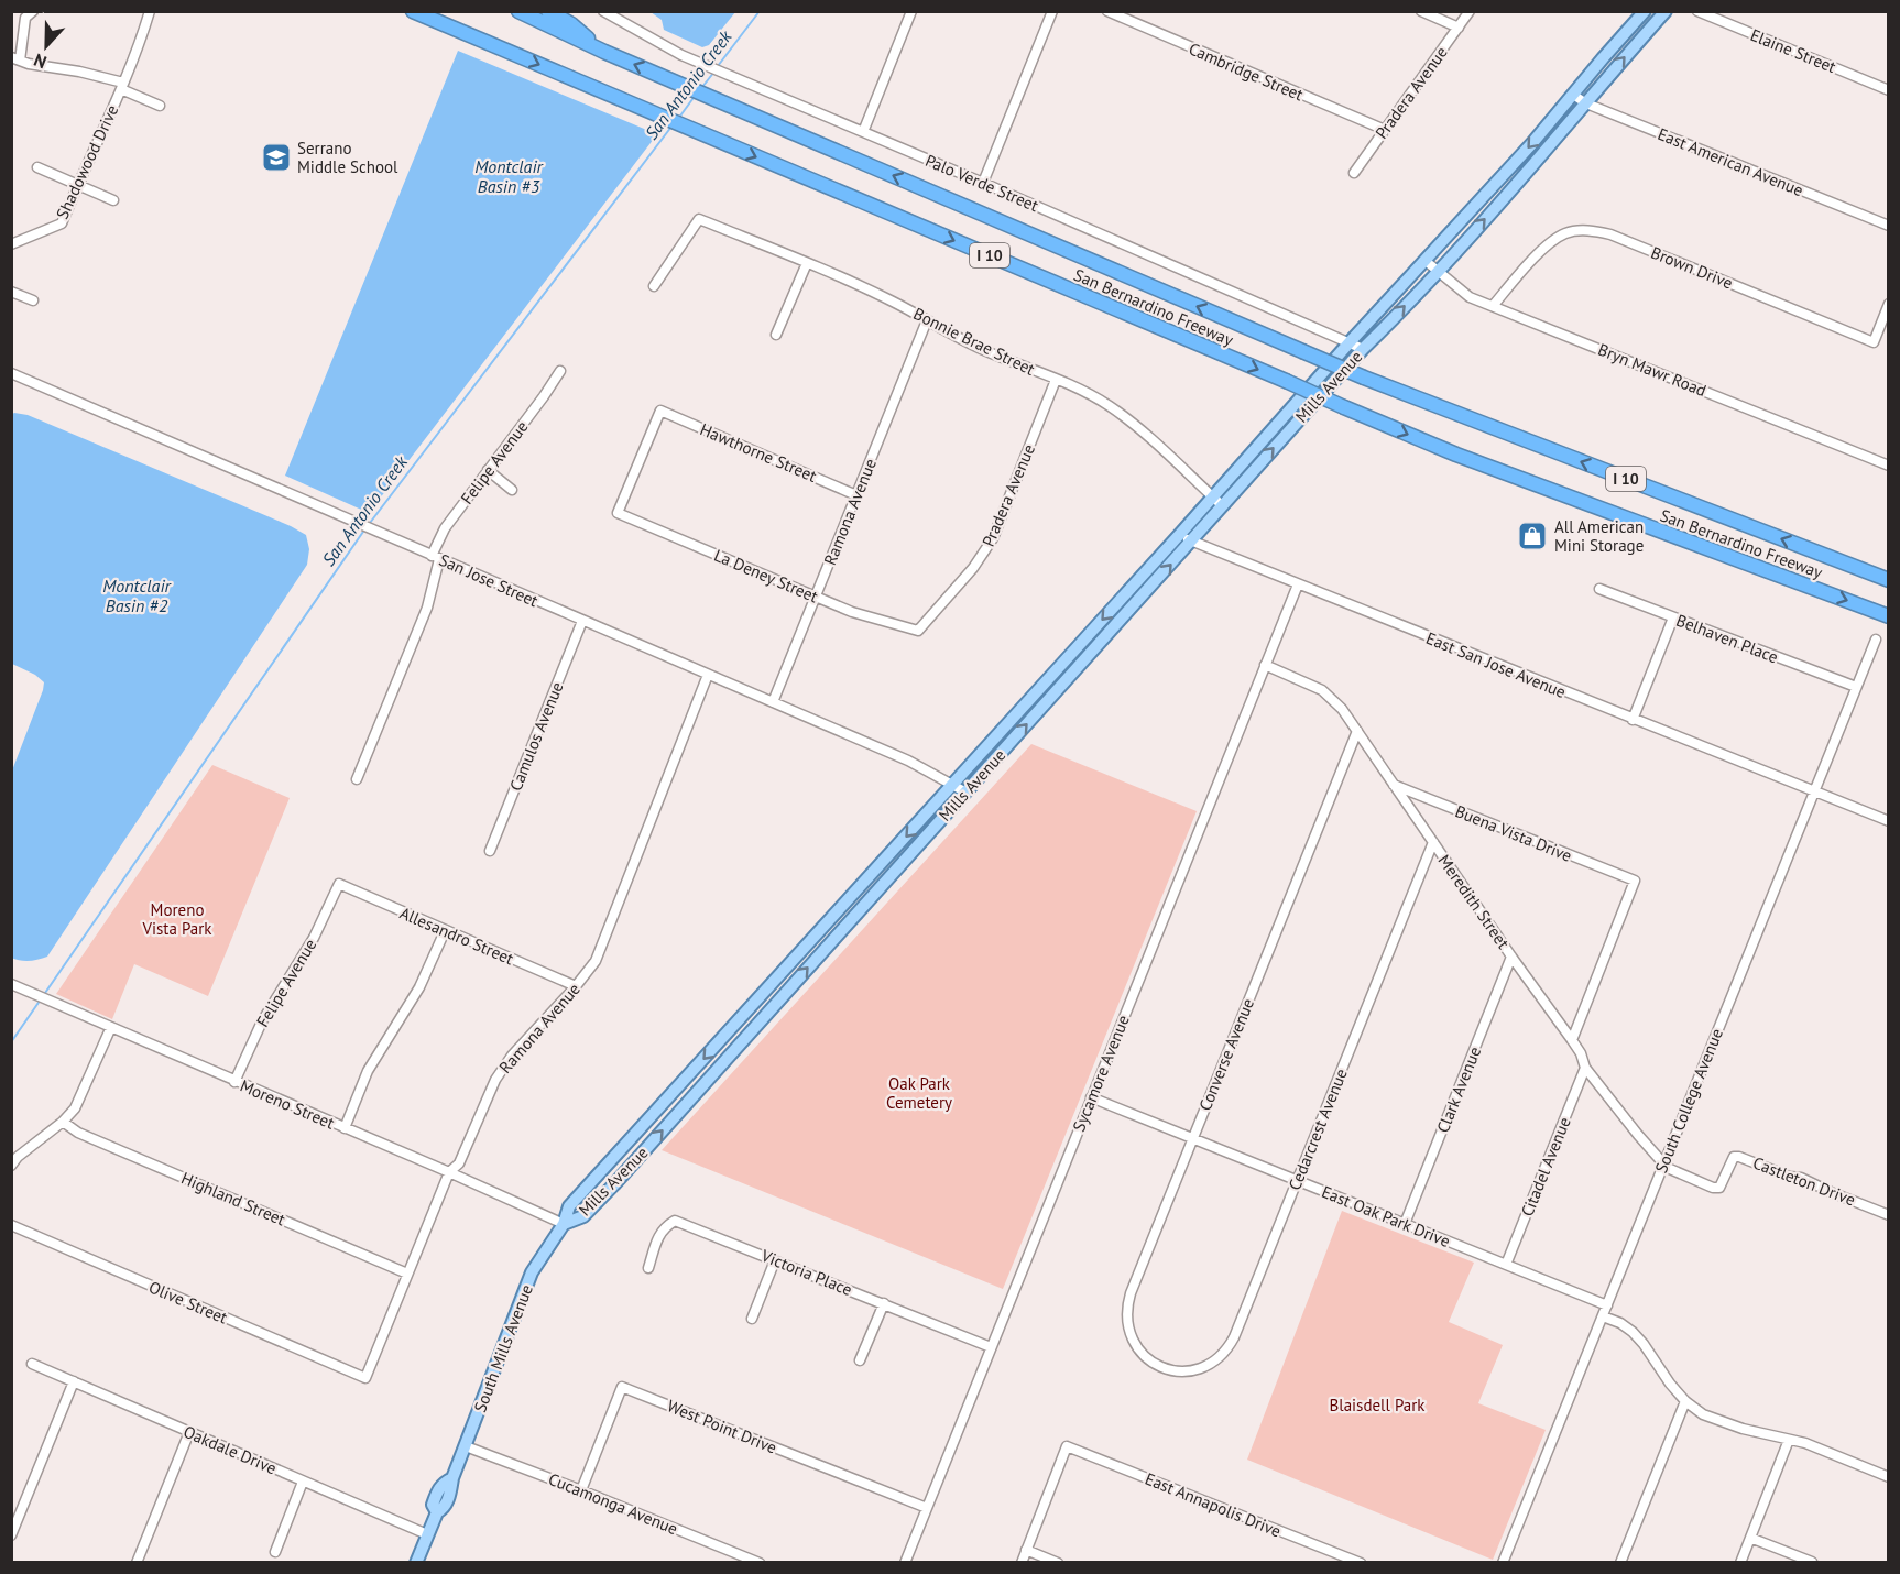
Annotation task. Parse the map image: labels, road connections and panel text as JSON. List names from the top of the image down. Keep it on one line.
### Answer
{"streets":{"highway":["I 10","San Bernardino Freeway"],"main road":["Mills Avenue","South Mills Avenue"],"street":["Elaine Street","Cambridge Street","Pradera Avenue","Shadowood Drive","East American Avenue","Palo Verde Street","Brown Drive","Bonnie Brae Street","Bryn Mawr Road","Hawthorne Street","Felipe Avenue","Ramona Avenue","La Deney Street","San Jose Street","Belhaven Place","East San Jose Avenue","Camulos Avenue","Buena Vista Drive","Meredith Street","Allesandro Street","Converse Avenue","Sycamore Avenue","Clark Avenue","South College Avenue","Moreno Street","Cedarcrest Avenue","Citadel Avenue","Castleton Drive","Highland Street","East Oak Park Drive","Victoria Place","Olive Street","West Point Drive","Oakdale Drive","Cucamonga Avenue","East Annapolis Drive"]},"crossings":[["Cambridge Street","Pradera Avenue"],["Pradera Avenue","Bonnie Brae Street"],["Pradera Avenue","La Deney Street"],["East American Avenue","Mills Avenue"],["Palo Verde Street","Mills Avenue"],["Brown Drive","Bryn Mawr Road"],["Bonnie Brae Street","Mills Avenue"],["Bonnie Brae Street","Ramona Avenue"],["Bryn Mawr Road","Mills Avenue"],["Mills Avenue","San Jose Street"],["Mills Avenue","East San Jose Avenue"],["Mills Avenue","Moreno Street"],["Mills Avenue","South Mills Avenue"],["Hawthorne Street","Ramona Avenue"],["Hawthorne Street","La Deney Street"],["Felipe Avenue","San Jose Street"],["Felipe Avenue","Allesandro Street"],["Felipe Avenue","Moreno Street"],["Ramona Avenue","La Deney Street"],["Ramona Avenue","San Jose Street"],["Ramona Avenue","Allesandro Street"],["Ramona Avenue","Moreno Street"],["Ramona Avenue","Highland Street"],["Ramona Avenue","Olive Street"],["San Jose Street","Camulos Avenue"],["Belhaven Place","South College Avenue"],["East San Jose Avenue","Sycamore Avenue"],["East San Jose Avenue","South College Avenue"],["Buena Vista Drive","Meredith Street"],["Meredith Street","Converse Avenue"],["Meredith Street","Sycamore Avenue"],["Meredith Street","Clark Avenue"],["Meredith Street","South College Avenue"],["Meredith Street","Cedarcrest Avenue"],["Meredith Street","Citadel Avenue"],["Meredith Street","Castleton Drive"],["Converse Avenue","Cedarcrest Avenue"],["Converse Avenue","East Oak Park Drive"],["Sycamore Avenue","East Oak Park Drive"],["Sycamore Avenue","Victoria Place"],["Sycamore Avenue","West Point Drive"],["Clark Avenue","East Oak Park Drive"],["South College Avenue","Castleton Drive"],["South College Avenue","East Oak Park Drive"],["Moreno Street","South Mills Avenue"],["Cedarcrest Avenue","East Oak Park Drive"],["Citadel Avenue","East Oak Park Drive"],["South Mills Avenue","Oakdale Drive"],["South Mills Avenue","Cucamonga Avenue"],["West Point Drive","Cucamonga Avenue"]],"water":["San Antonio Creek","Montclair Basin #3","Montclair Basin #2"],"parks":["Moreno Vista Park","Oak Park Cemetery","Blaisdell Park"],"places":{"school or university":["Serrano Middle School"],"shop":["All American Mini Storage"]},"north":"bottom"}
